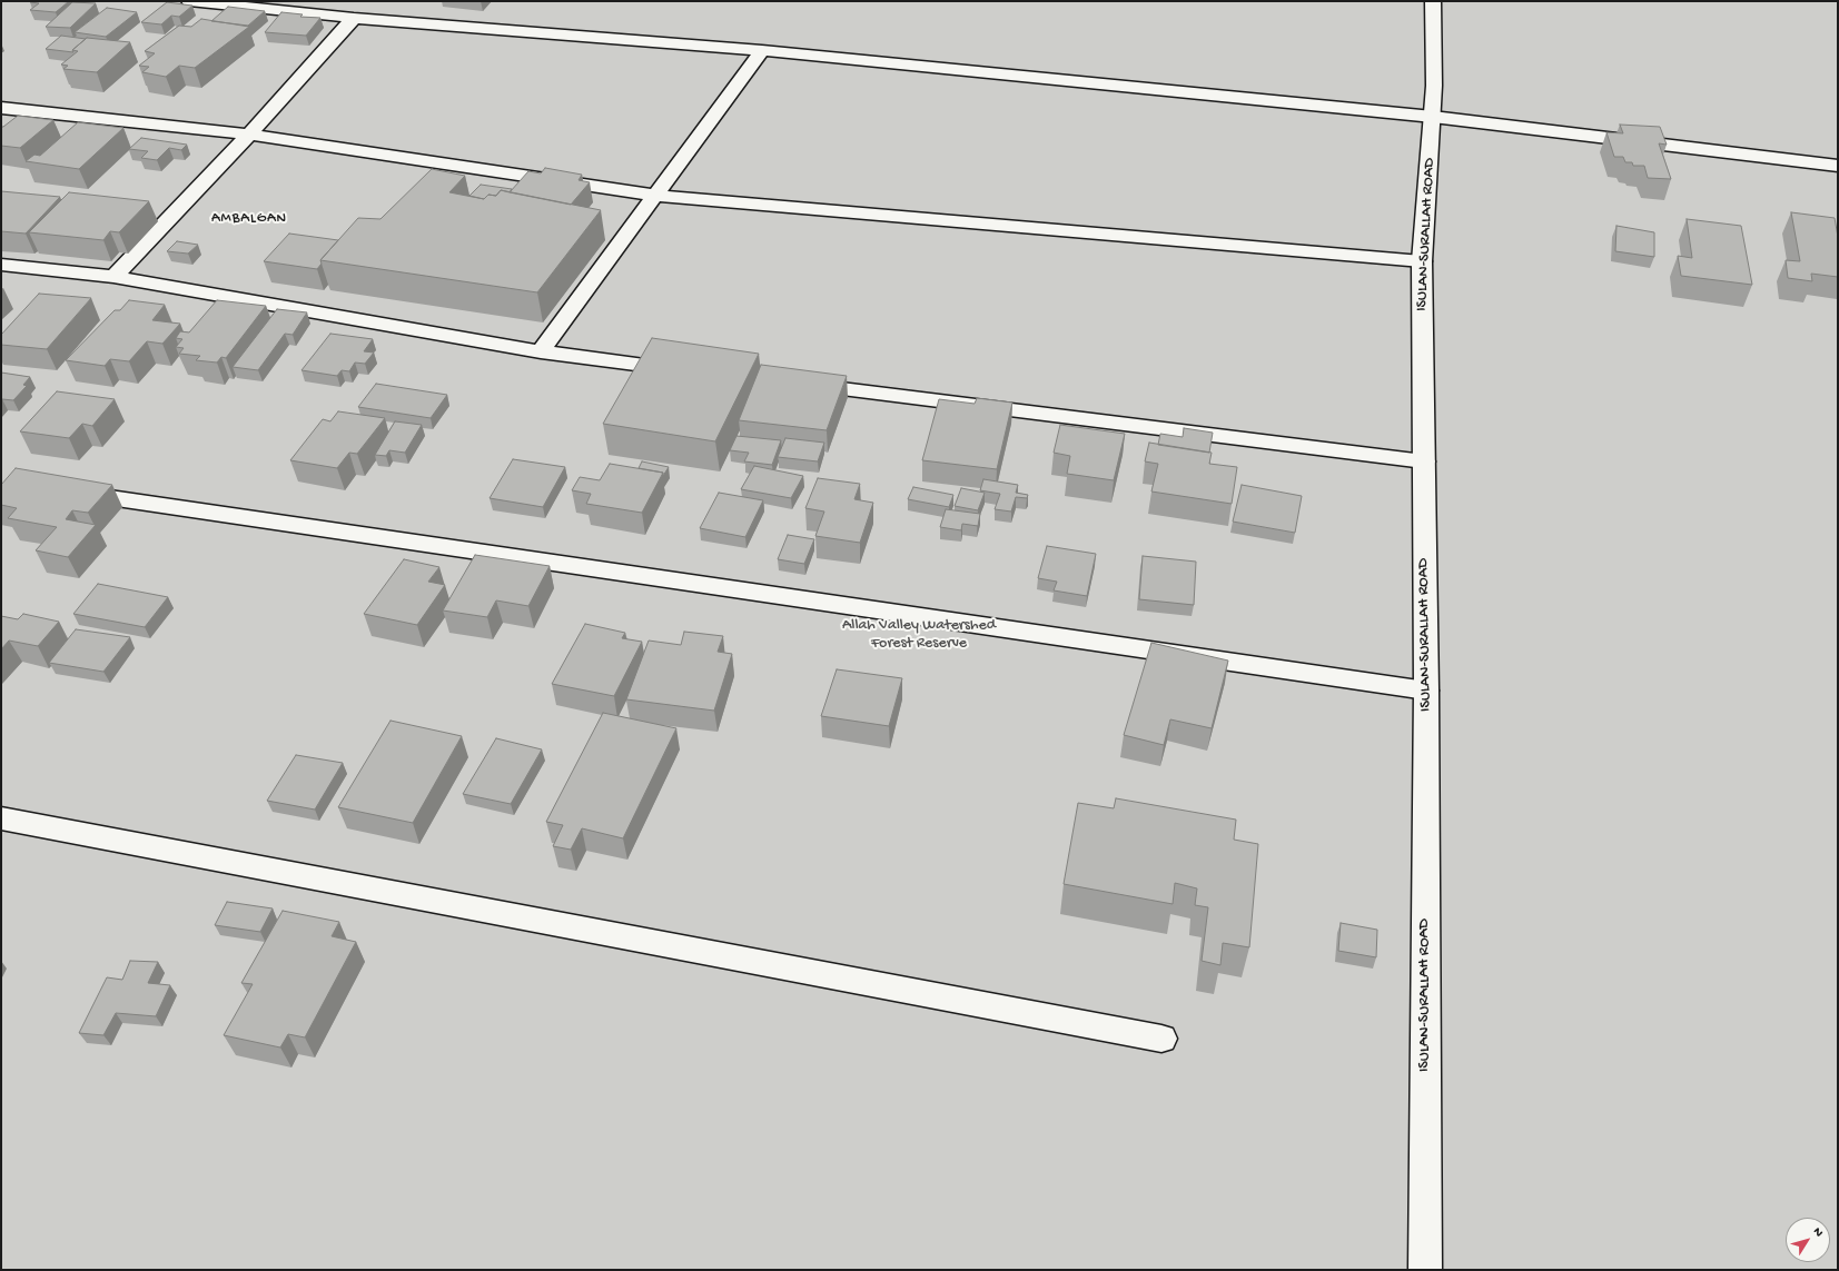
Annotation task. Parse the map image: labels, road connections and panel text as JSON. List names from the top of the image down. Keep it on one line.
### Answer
{"streets":{"main road":["ISULAN-SURALLAH ROAD"]},"districts":["AMBALGAN"],"parks":["Allah Valley Watershed Forest Reserve"],"north":"top right"}
